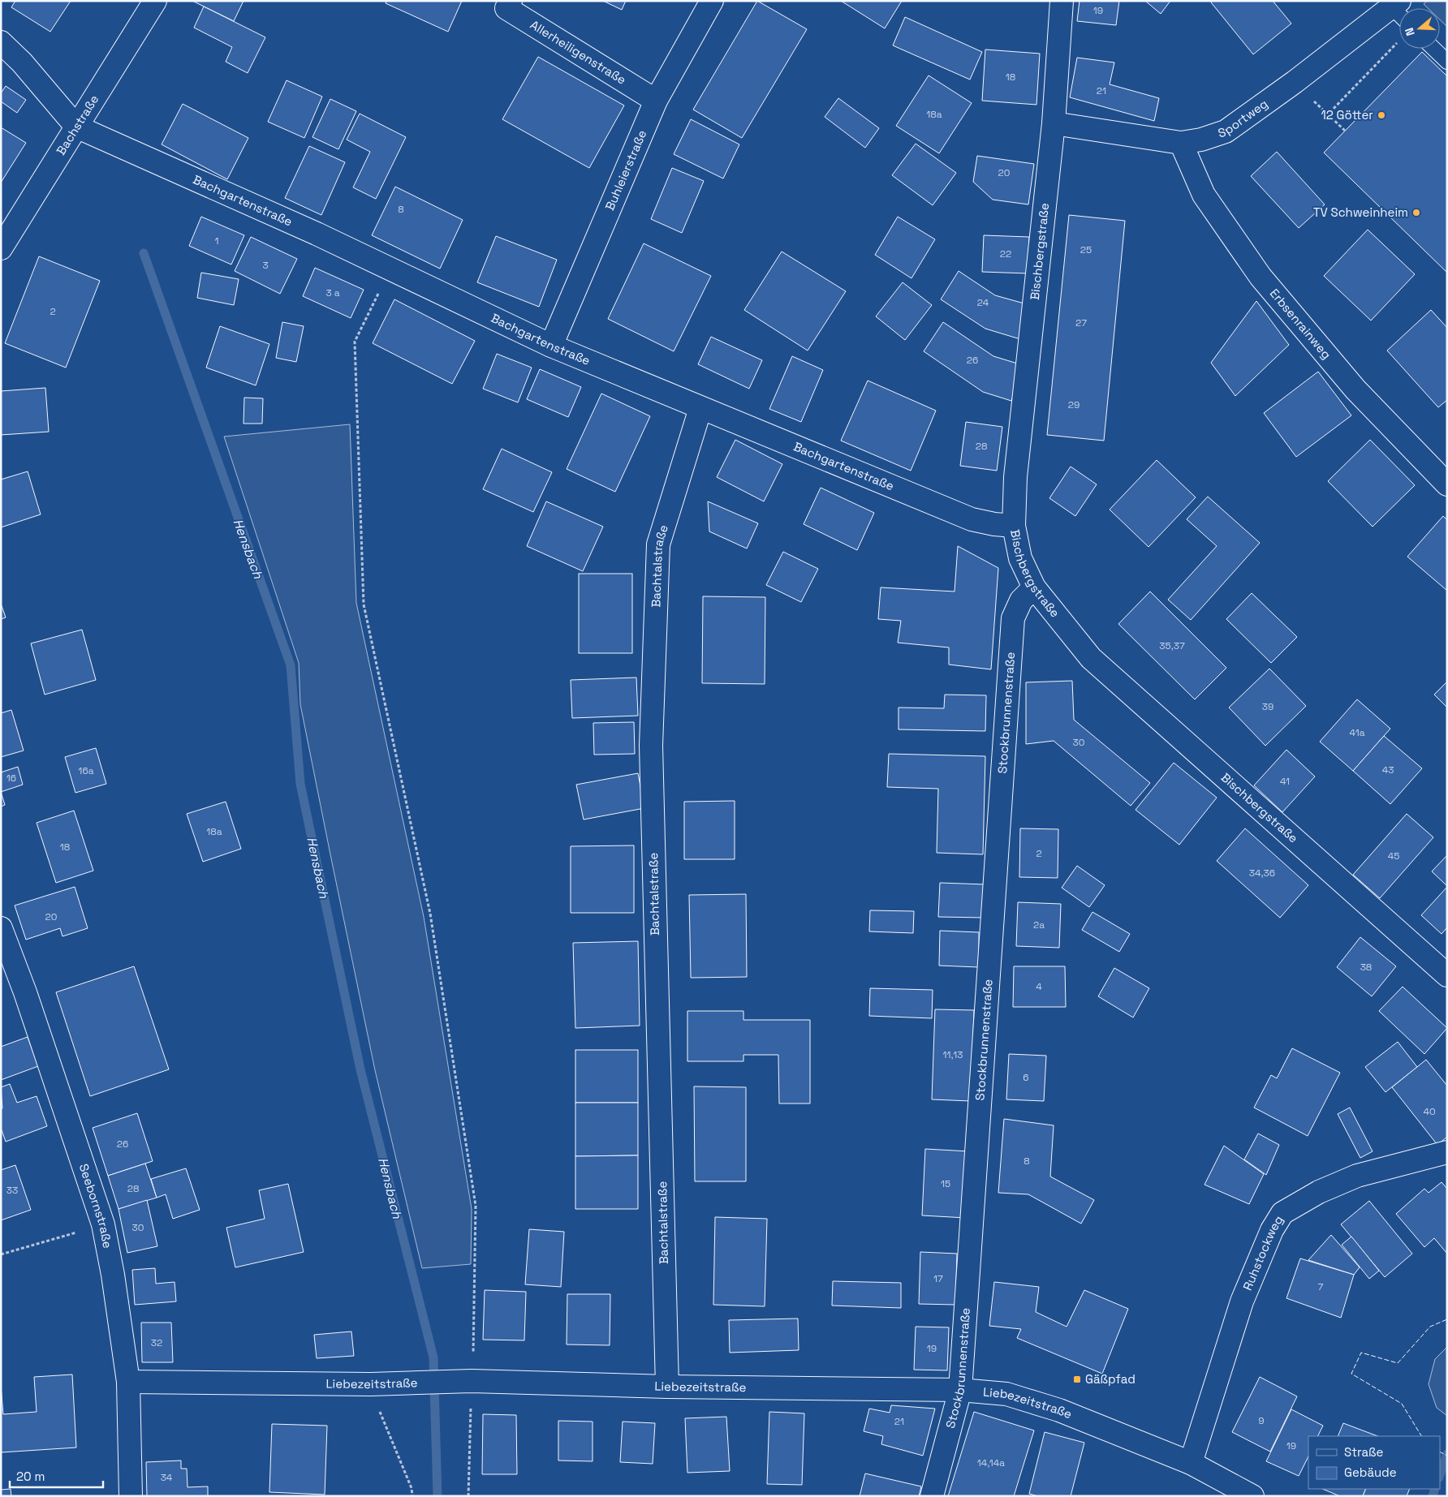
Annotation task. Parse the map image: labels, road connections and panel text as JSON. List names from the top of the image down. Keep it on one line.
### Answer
{"streets":{"street":["Allerheiligenstraße","Sportweg","Bachstraße","Buhleierstraße","Bachgartenstraße","Bischbergstraße","Erbsenrainweg","Bachtalstraße","Stockbrunnenstraße","Seebornstraße","Ruhstockweg","Liebezeitstraße"]},"crossings":[["Allerheiligenstraße","Buhleierstraße"],["Sportweg","Bischbergstraße"],["Sportweg","Erbsenrainweg"],["Bachstraße","Bachgartenstraße"],["Buhleierstraße","Bachgartenstraße"],["Bachgartenstraße","Bischbergstraße"],["Bachgartenstraße","Bachtalstraße"],["Bischbergstraße","Stockbrunnenstraße"],["Bachtalstraße","Liebezeitstraße"],["Stockbrunnenstraße","Liebezeitstraße"],["Seebornstraße","Liebezeitstraße"],["Ruhstockweg","Liebezeitstraße"]],"water":["Hensbach"],"places":{"other":["12 Götter","TV Schweinheim"],"transit":["Gäßpfad"]},"house_numbers":["19","18","21","18a","20","8","1","25","22","3","3 a","24","2","27","26","29","28","35,37","39","41a","30","43","16a","16","41","18a","18","2","45","34,36","20","2a","38","4","11,13","6","40","26","8","15","28","33","30","17","7","32","19","9","21","19","14,14a","34"],"legend":["Straße","Gebäude"],"scale_bar":"20 m","north":"left"}
